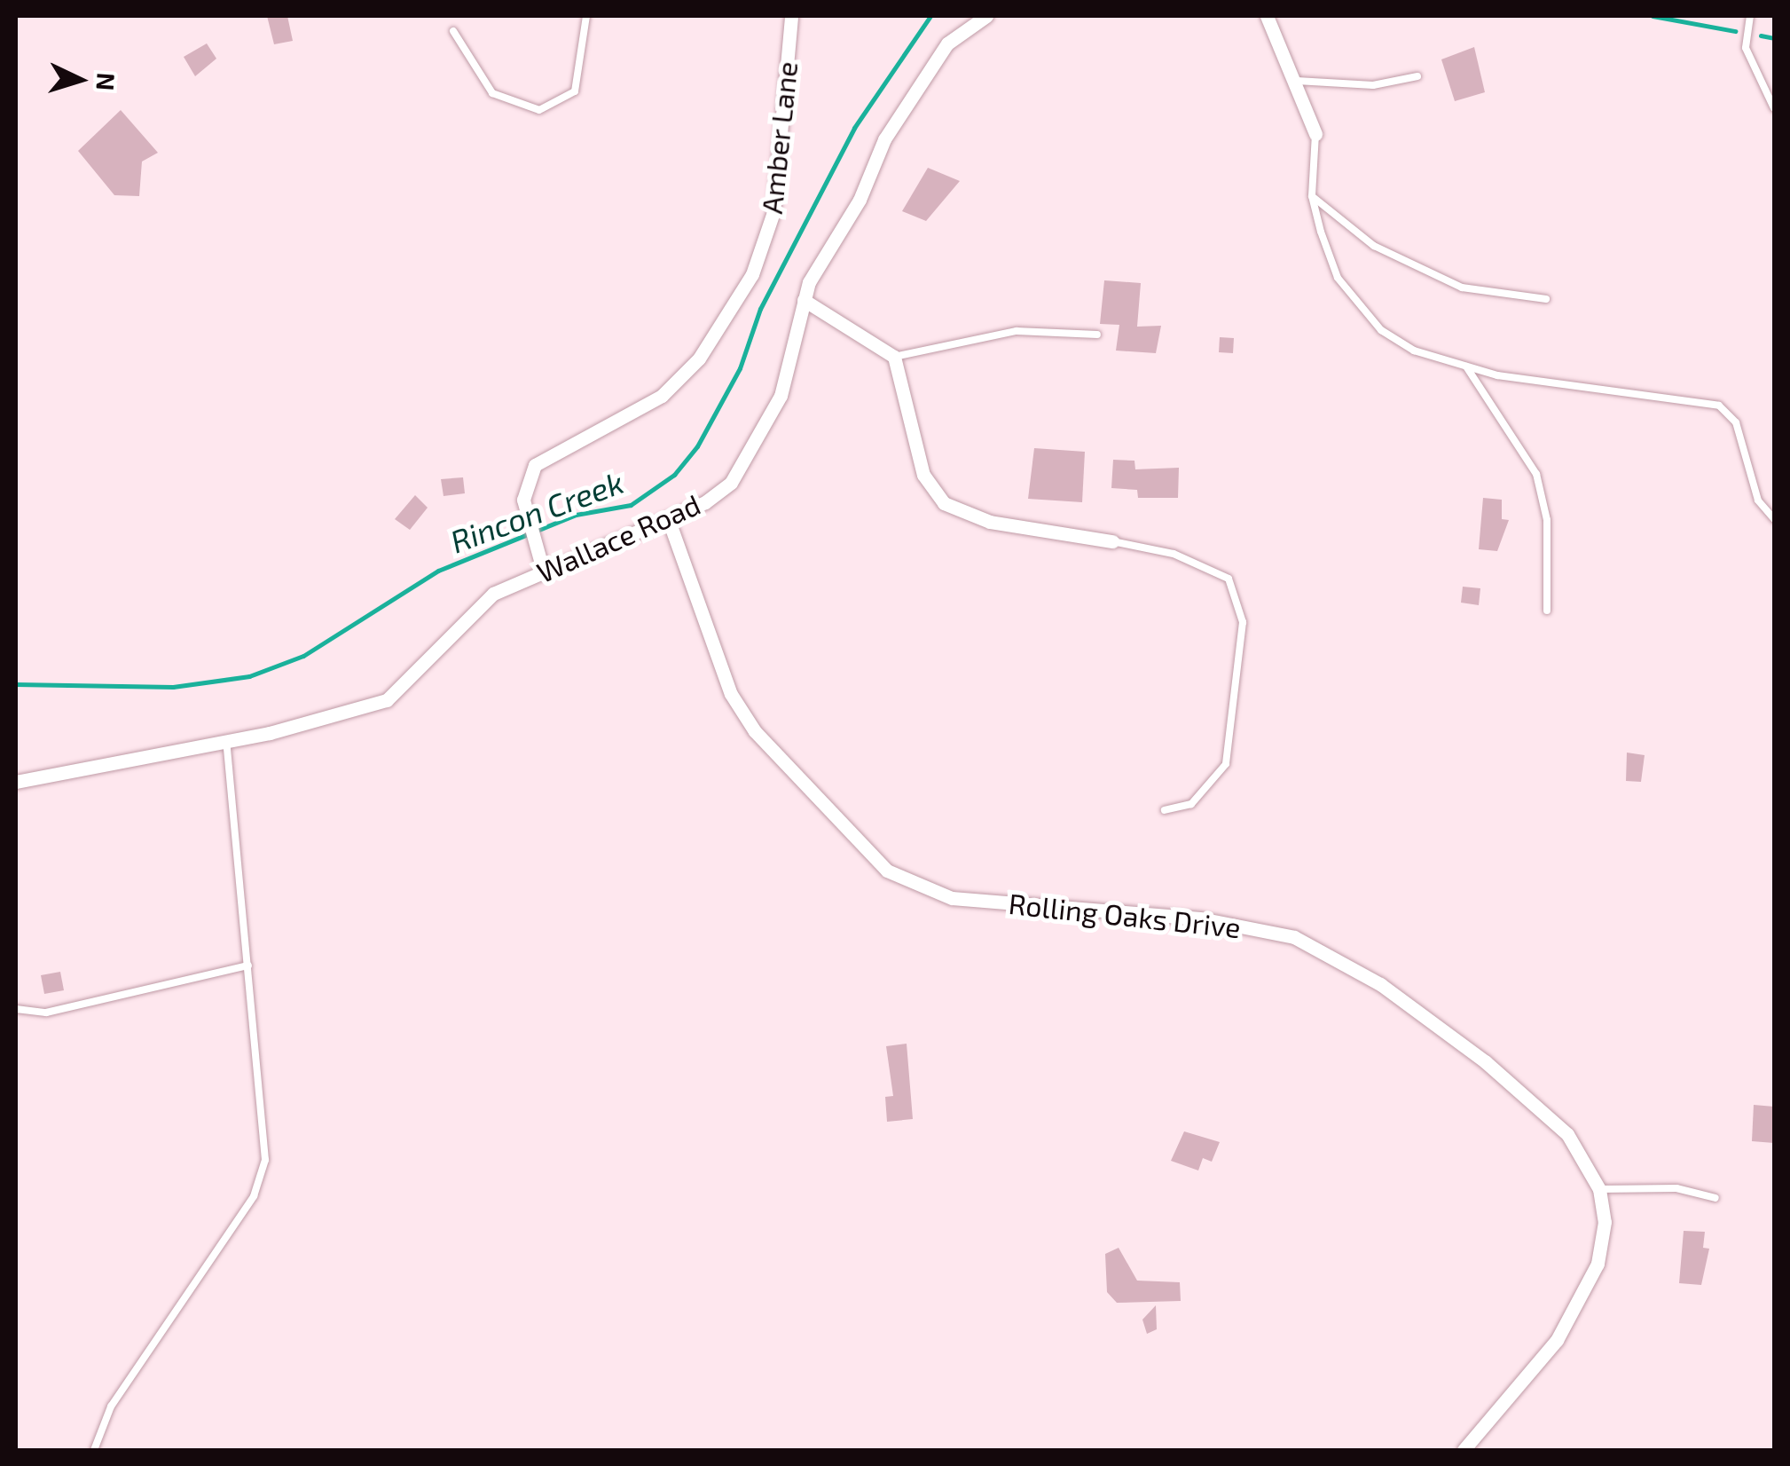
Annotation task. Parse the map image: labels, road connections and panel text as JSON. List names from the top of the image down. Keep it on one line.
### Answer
{"streets":{"street":["Amber Lane","Wallace Road","Rolling Oaks Drive"]},"crossings":[["Amber Lane","Wallace Road"],["Wallace Road","Rolling Oaks Drive"]],"water":["Rincon Creek"],"north":"right"}
